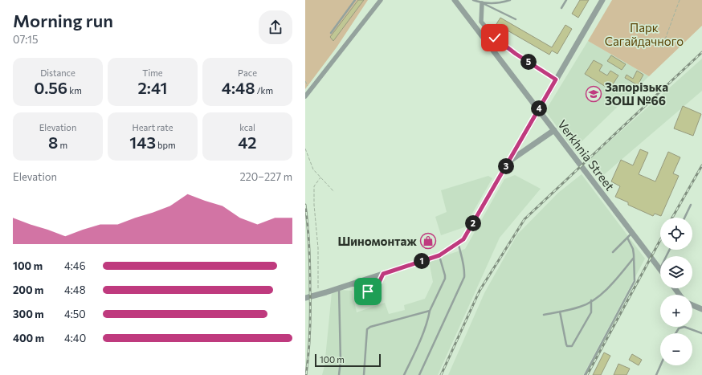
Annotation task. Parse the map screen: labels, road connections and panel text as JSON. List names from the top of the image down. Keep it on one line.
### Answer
{"streets":{"street":["Verkhnia Street"]},"parks":["Парк Сагайдачного"],"places":{"school or university":["Запорізька ЗОШ №66"],"shop":["Шиномонтаж"]},"scale_bar":"100 m","page":{"heading":["Morning run","07:15"],"pins":["5","4","3","2","1"],"stats":[["Distance","0.56 km"],["Time","2:41"],["Pace","4:48 /km"],["Elevation","8 m"],["Heart rate","143 bpm"],["kcal","42"]],"chart":["Elevation","220–227 m"],"map_buttons":["+","−"],"list":[{"name":"100 m","note":"4:46"},{"name":"200 m","note":"4:48"},{"name":"300 m","note":"4:50"},{"name":"400 m","note":"4:40"}],"scale":"100 m"}}
